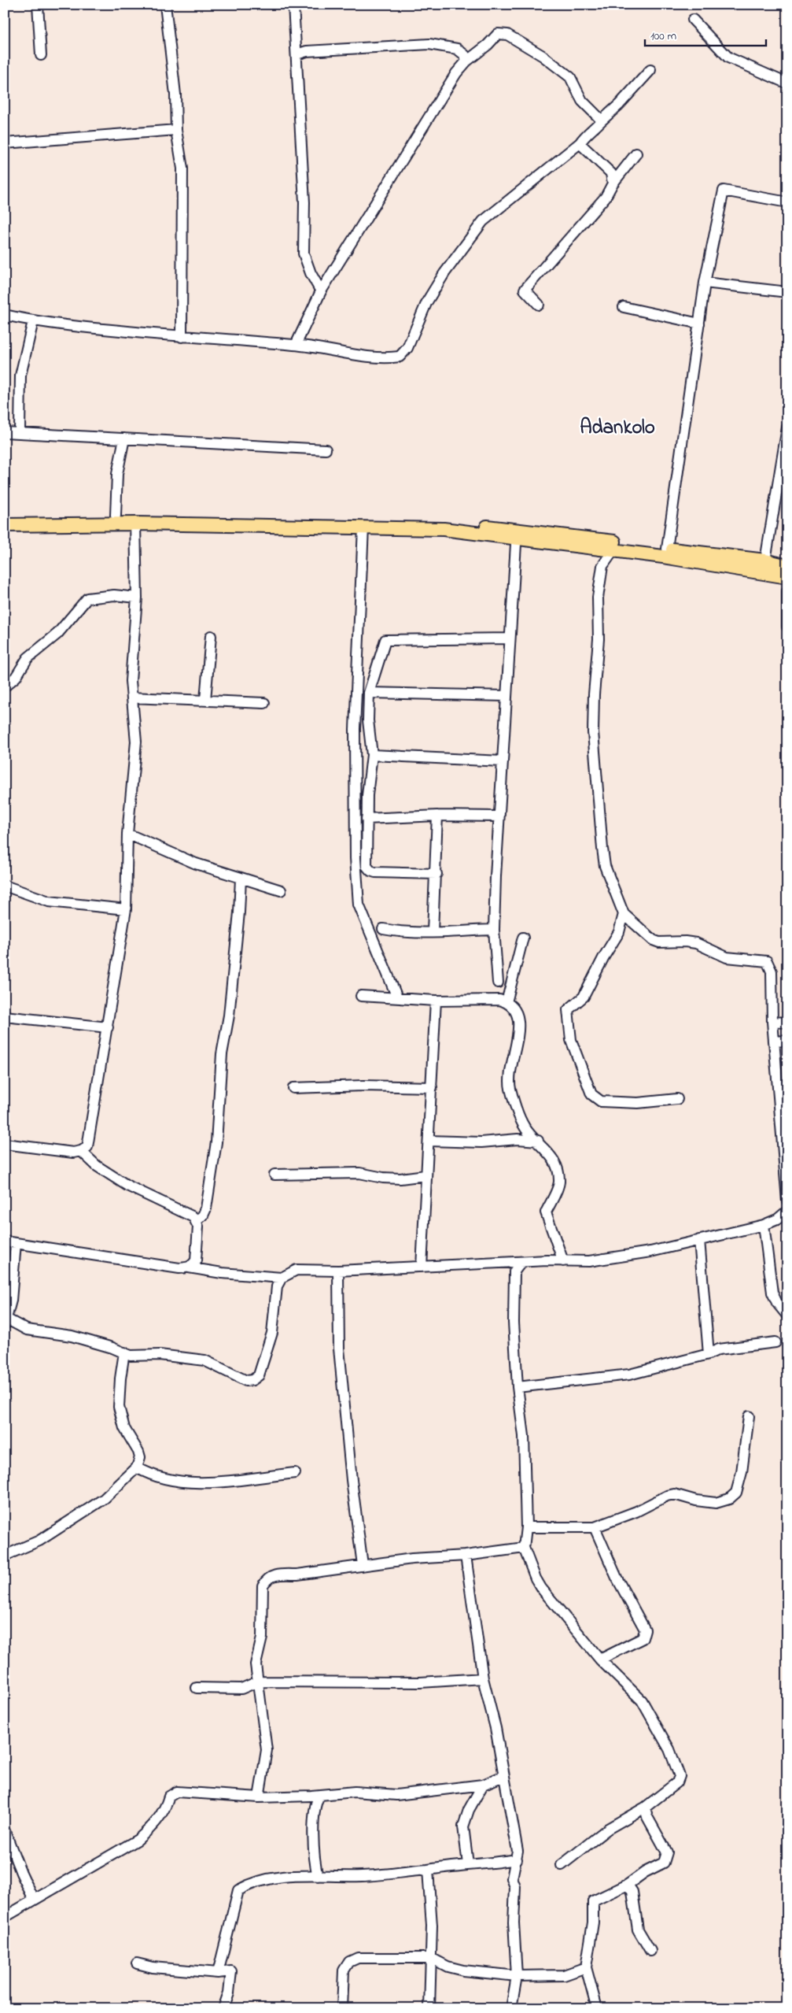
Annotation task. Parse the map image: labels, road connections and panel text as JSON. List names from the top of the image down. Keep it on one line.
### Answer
{"districts":["Adankolo"],"scale_bar":"100 m"}
